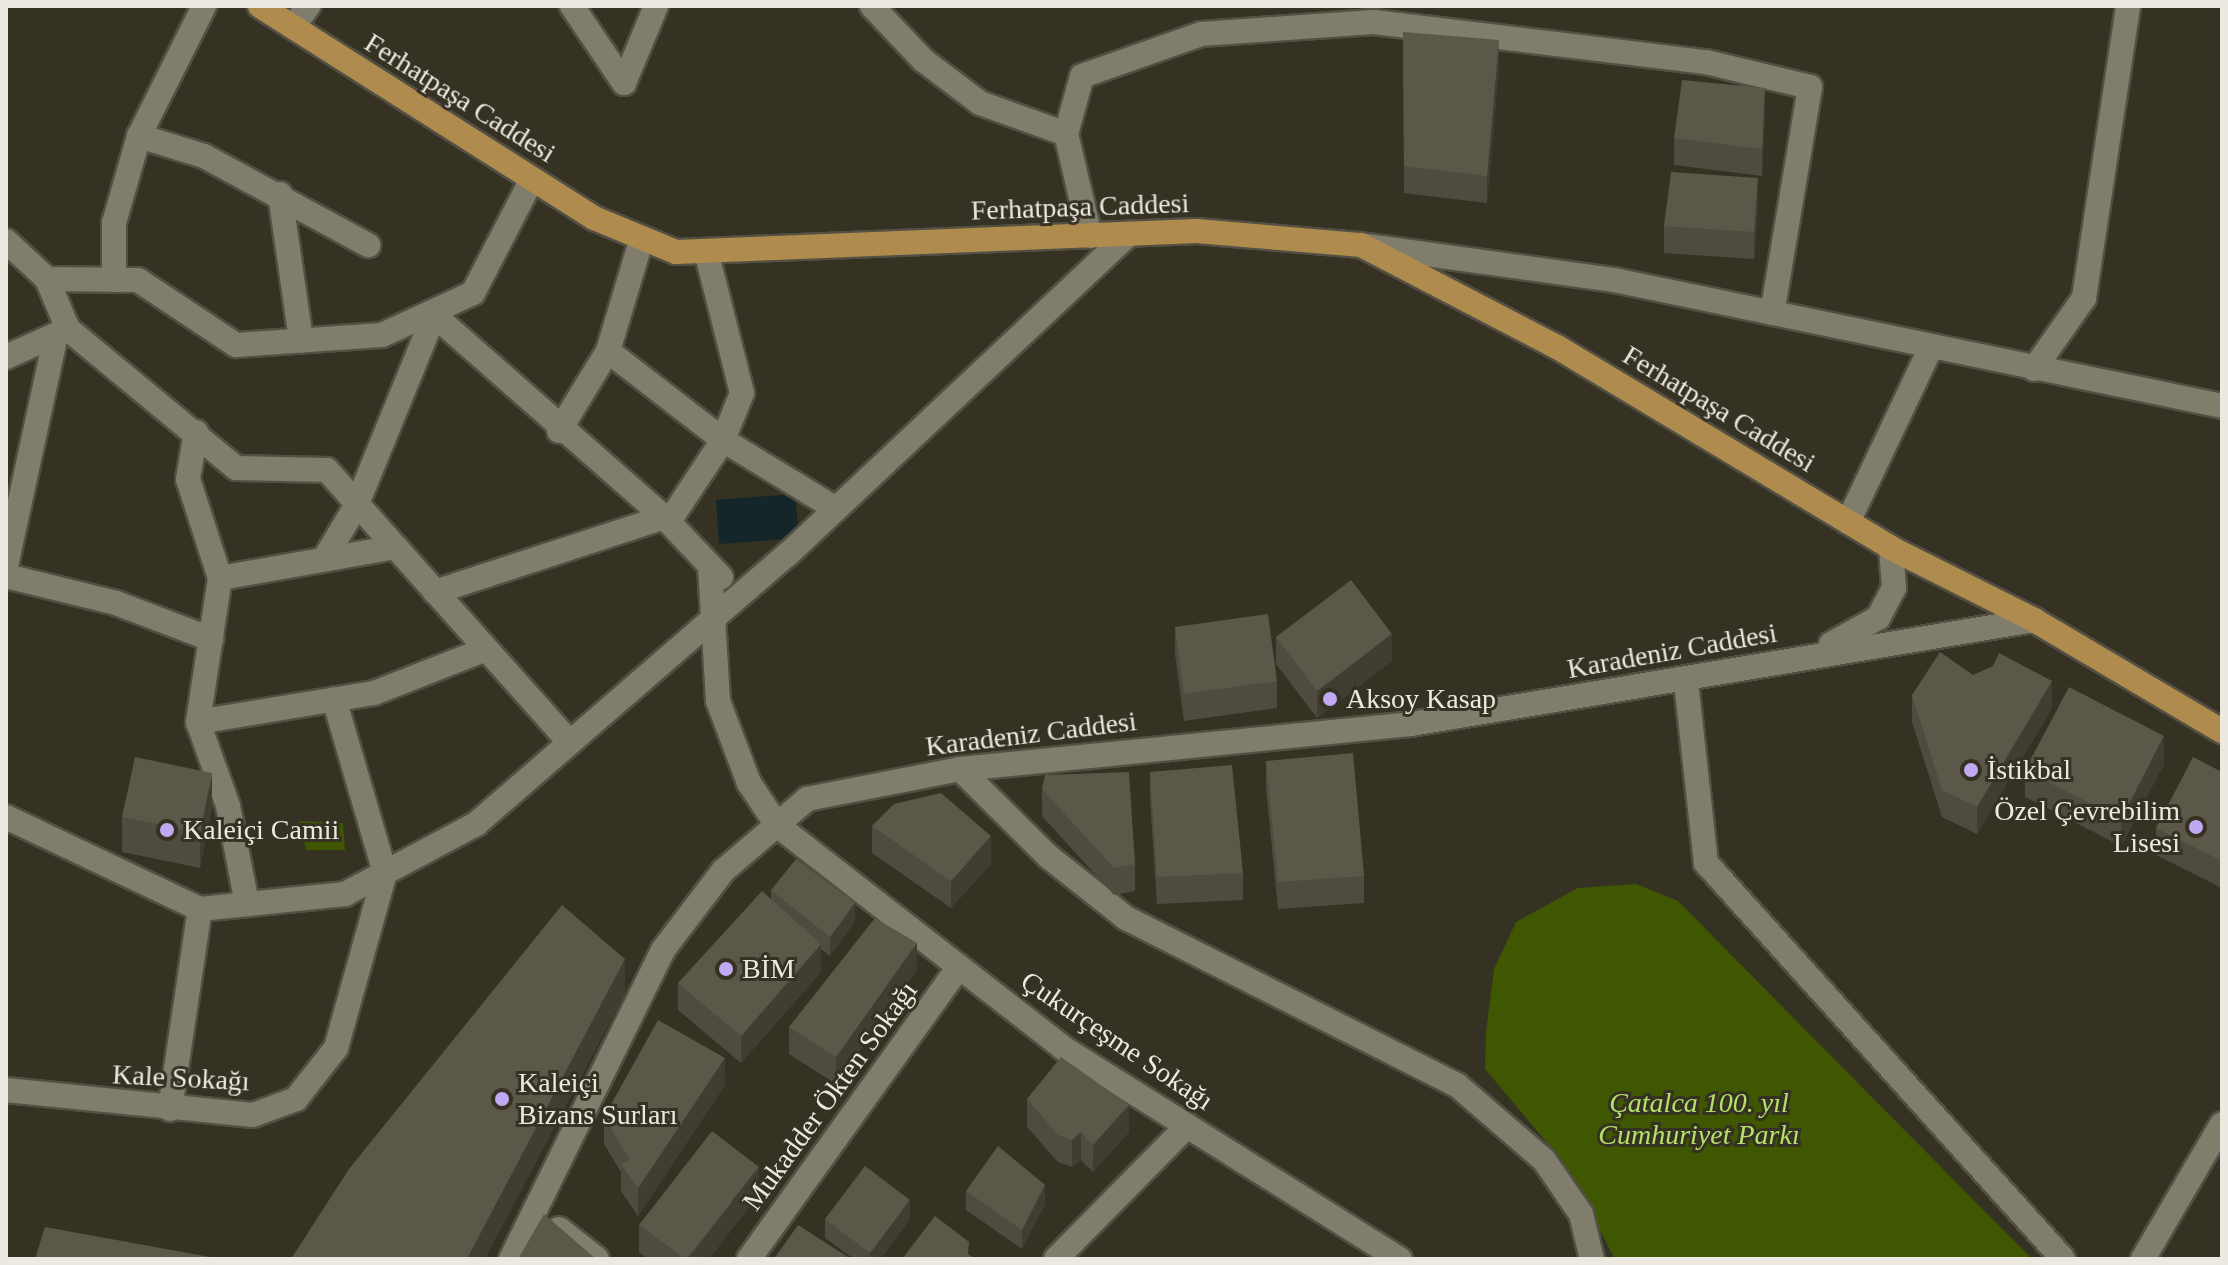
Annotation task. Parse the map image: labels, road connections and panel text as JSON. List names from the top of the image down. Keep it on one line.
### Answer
{"streets":{"main road":["Ferhatpaşa Caddesi"],"street":["Karadeniz Caddesi","Çukurçeşme Sokağı","Kale Sokağı","Mukadder Ökten Sokağı"]},"crossings":[["Ferhatpaşa Caddesi","Karadeniz Caddesi"],["Karadeniz Caddesi","Çukurçeşme Sokağı"],["Çukurçeşme Sokağı","Mukadder Ökten Sokağı"]],"parks":["Çatalca 100. yıl Cumhuriyet Parkı"],"places":["Aksoy Kasap","İstikbal","Özel Çevrebilim Lisesi","Kaleiçi Camii","BİM","Kaleiçi Bizans Surları"]}
